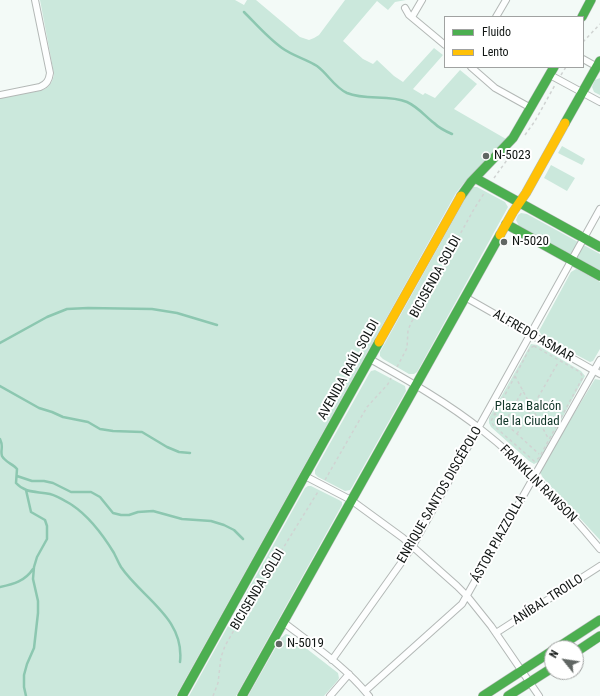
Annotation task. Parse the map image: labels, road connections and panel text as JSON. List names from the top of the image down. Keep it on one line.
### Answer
{"streets":{"main road":["AVENIDA RAÚL SOLDI"],"street":["ALFREDO ASMAR","FRANKLIN RAWSON","ENRIQUE SANTOS DISCÉPOLO","ÁSTOR PIAZZOLLA","ANÍBAL TROILO"],"path":["BICISENDA SOLDI"]},"crossings":[["ALFREDO ASMAR","ENRIQUE SANTOS DISCÉPOLO"],["ALFREDO ASMAR","ÁSTOR PIAZZOLLA"],["AVENIDA RAÚL SOLDI","FRANKLIN RAWSON"],["FRANKLIN RAWSON","ENRIQUE SANTOS DISCÉPOLO"],["FRANKLIN RAWSON","ÁSTOR PIAZZOLLA"]],"parks":["Plaza Balcón de la Ciudad"],"places":["N-5023","N-5020","N-5019"],"legend":["Fluido","Lento"],"north":"top left"}
